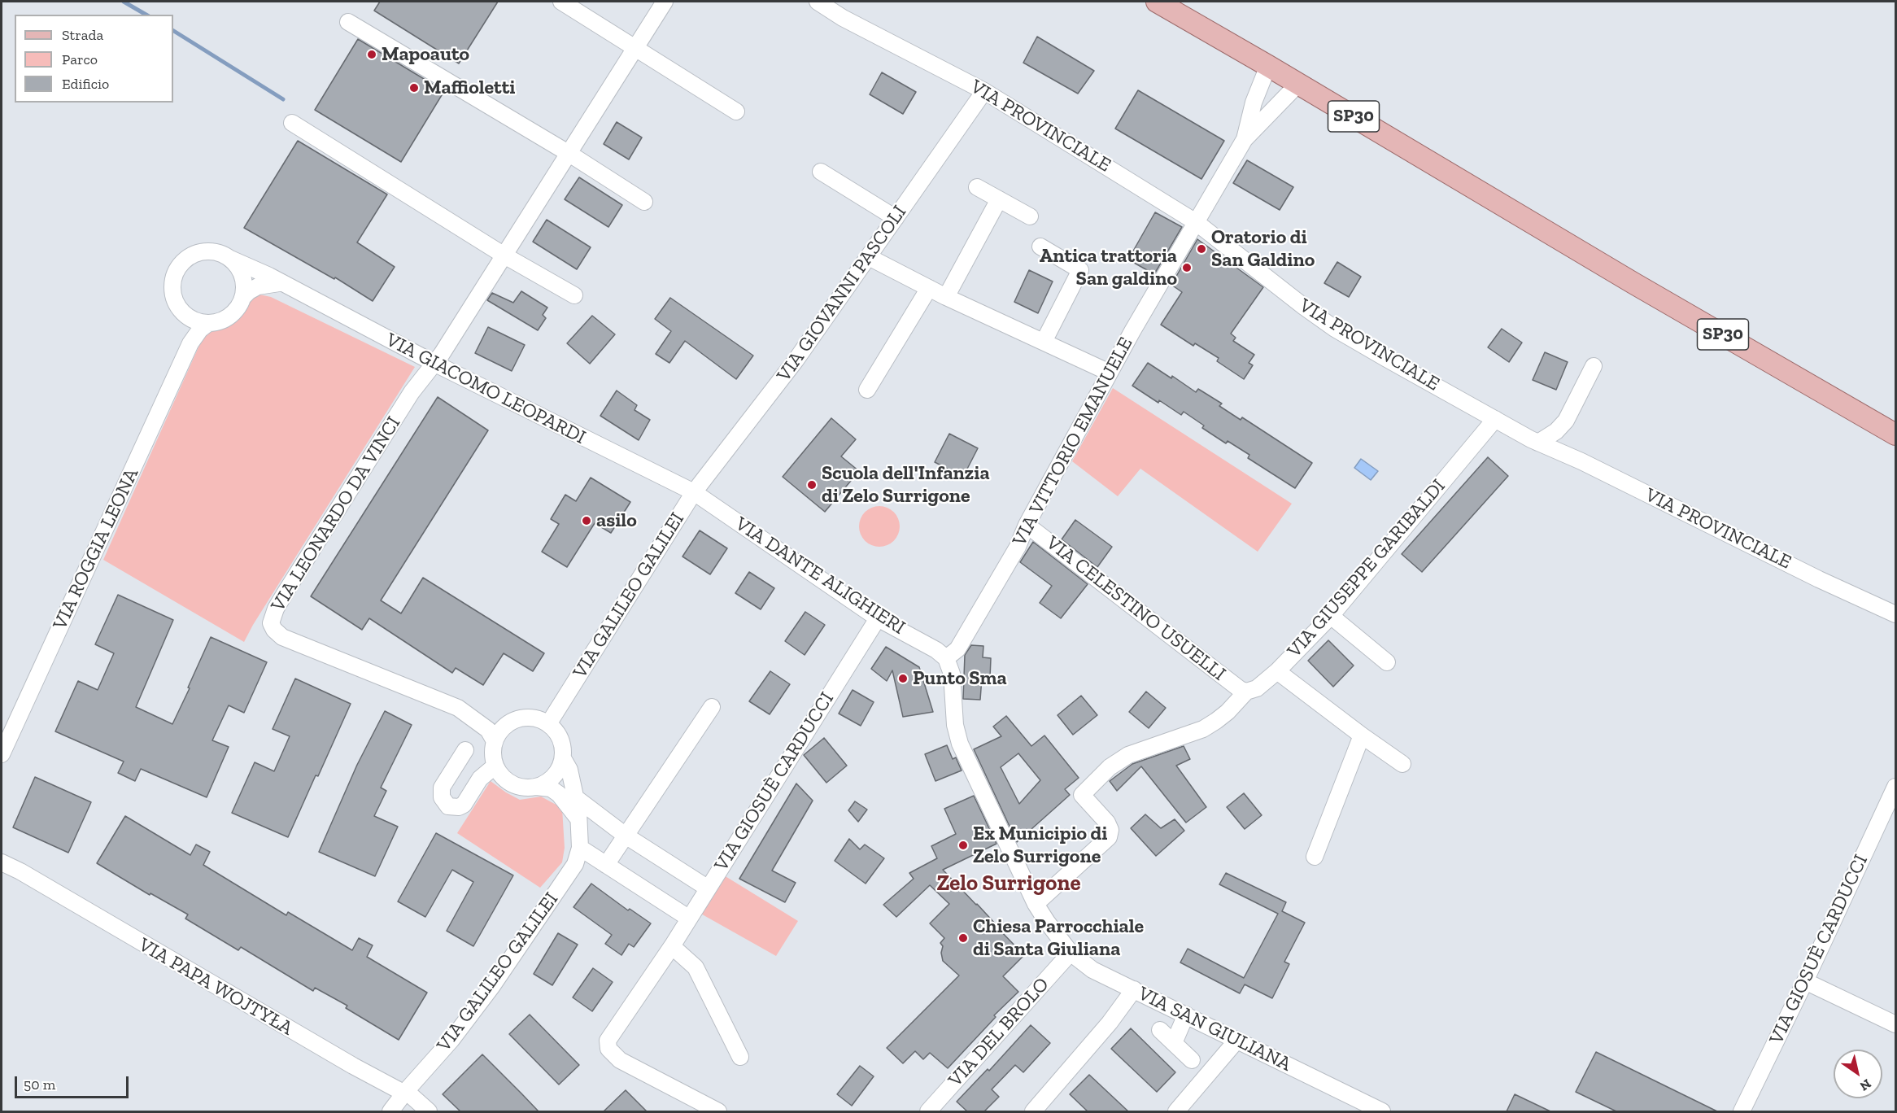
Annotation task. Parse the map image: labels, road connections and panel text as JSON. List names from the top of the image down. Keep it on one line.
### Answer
{"streets":{"main road":["SP30"],"street":["VIA PROVINCIALE","VIA GIOVANNI PASCOLI","VIA GIACOMO LEOPARDI","VIA VITTORIO EMANUELE","VIA LEONARDO DA VINCI","VIA ROGGIA LEONA","VIA GIUSEPPE GARIBALDI","VIA DANTE ALIGHIERI","VIA GALILEO GALILEI","VIA CELESTINO USUELLI","VIA GIOSUÈ CARDUCCI","VIA PAPA WOJTYŁA","VIA SAN GIULIANA","VIA DEL BROLO"]},"crossings":[["VIA PROVINCIALE","VIA GIOVANNI PASCOLI"],["VIA PROVINCIALE","VIA VITTORIO EMANUELE"],["VIA PROVINCIALE","VIA GIUSEPPE GARIBALDI"],["VIA GIOVANNI PASCOLI","VIA GIACOMO LEOPARDI"],["VIA GIOVANNI PASCOLI","VIA DANTE ALIGHIERI"],["VIA GIOVANNI PASCOLI","VIA GALILEO GALILEI"],["VIA GIACOMO LEOPARDI","VIA LEONARDO DA VINCI"],["VIA GIACOMO LEOPARDI","VIA ROGGIA LEONA"],["VIA GIACOMO LEOPARDI","VIA DANTE ALIGHIERI"],["VIA GIACOMO LEOPARDI","VIA GALILEO GALILEI"],["VIA VITTORIO EMANUELE","VIA DANTE ALIGHIERI"],["VIA VITTORIO EMANUELE","VIA CELESTINO USUELLI"],["VIA VITTORIO EMANUELE","VIA SAN GIULIANA"],["VIA LEONARDO DA VINCI","VIA GALILEO GALILEI"],["VIA GIUSEPPE GARIBALDI","VIA CELESTINO USUELLI"],["VIA GIUSEPPE GARIBALDI","VIA SAN GIULIANA"],["VIA DANTE ALIGHIERI","VIA GALILEO GALILEI"],["VIA DANTE ALIGHIERI","VIA GIOSUÈ CARDUCCI"],["VIA DANTE ALIGHIERI","VIA SAN GIULIANA"],["VIA GALILEO GALILEI","VIA PAPA WOJTYŁA"],["VIA SAN GIULIANA","VIA DEL BROLO"]],"districts":["Zelo Surrigone"],"places":["Mapoauto","Maffioletti","Oratorio di San Galdino","Antica trattoria San galdino","Scuola dell'Infanzia di Zelo Surrigone","asilo","Punto Sma","Ex Municipio di Zelo Surrigone","Chiesa Parrocchiale di Santa Giuliana"],"legend":["Strada","Parco","Edificio"],"scale_bar":"50 m","north":"bottom right"}
